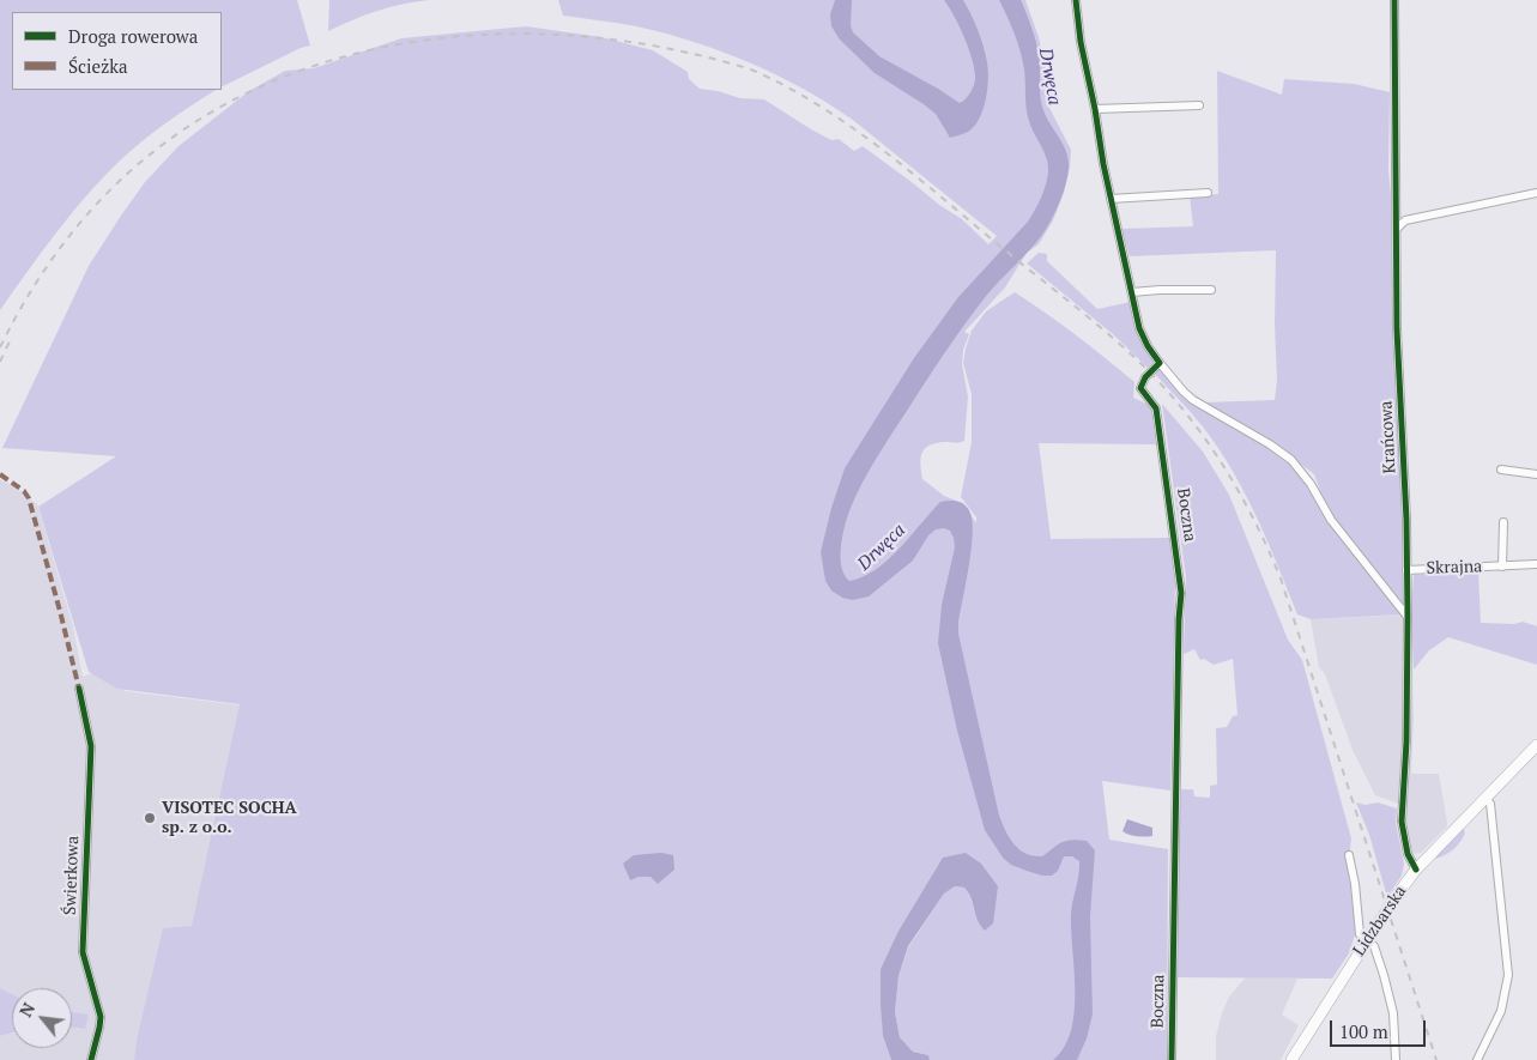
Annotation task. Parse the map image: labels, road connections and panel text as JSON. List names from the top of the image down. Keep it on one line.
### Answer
{"streets":{"main road":["Lidzbarska"],"street":["Krańcowa","Boczna","Skrajna","Świerkowa"]},"crossings":[["Krańcowa","Skrajna"],["Krańcowa","Lidzbarska"]],"water":["Drwęca"],"places":["VISOTEC SOCHA sp. z o.o."],"legend":["Droga rowerowa","Ścieżka"],"scale_bar":"100 m","north":"top left"}
